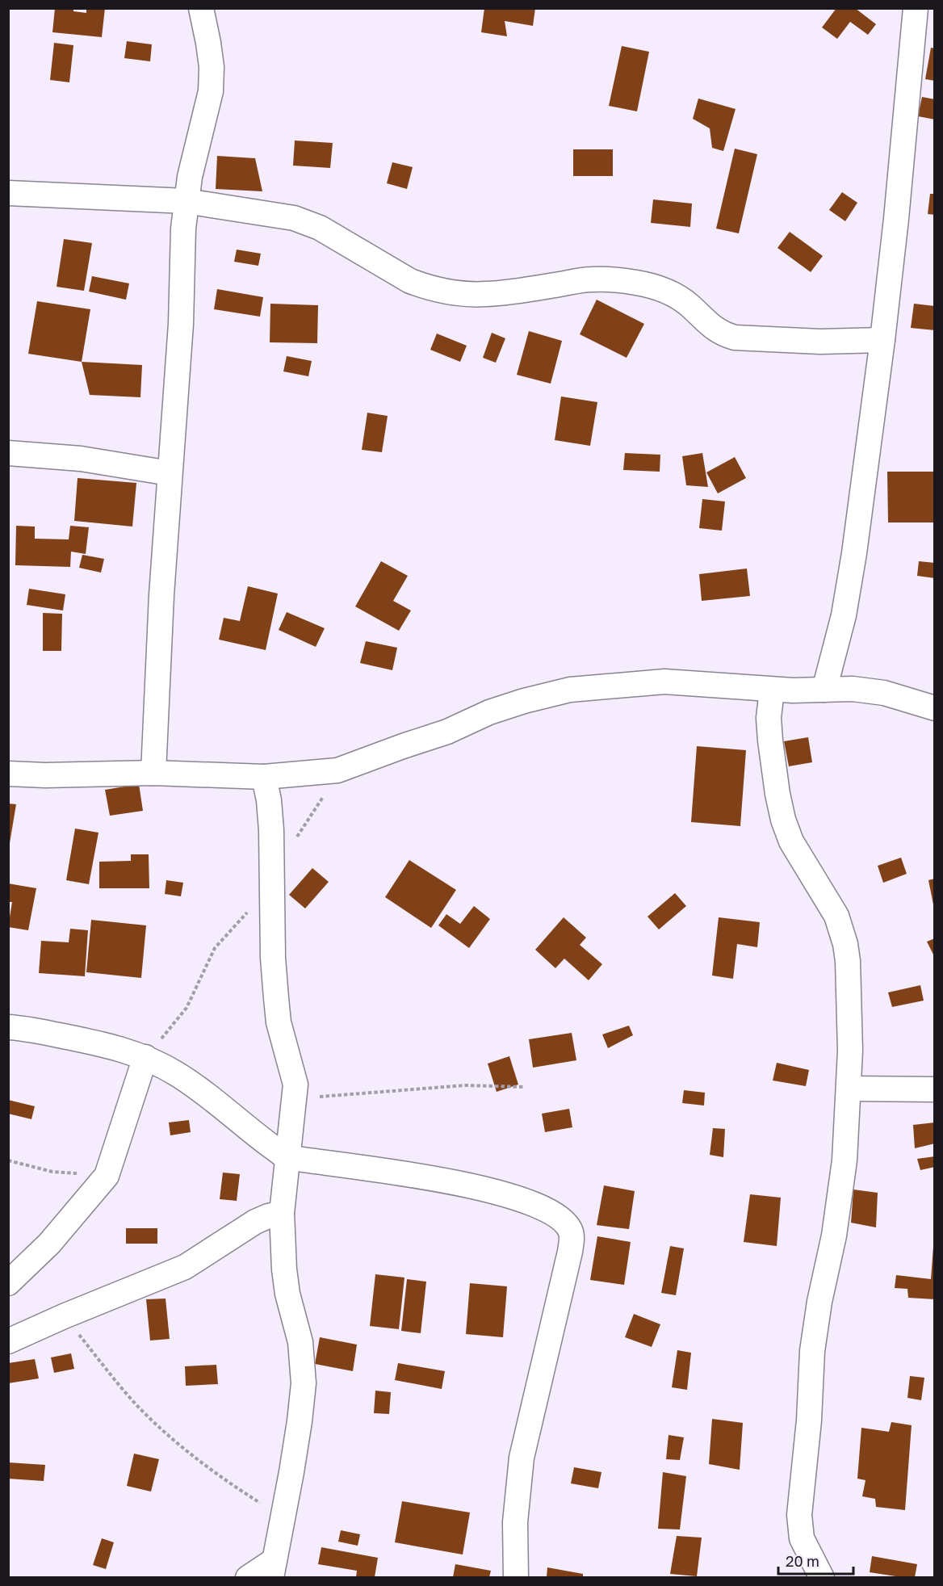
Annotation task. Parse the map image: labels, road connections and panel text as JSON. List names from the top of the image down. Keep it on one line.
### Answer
{"scale_bar":"20 m"}
